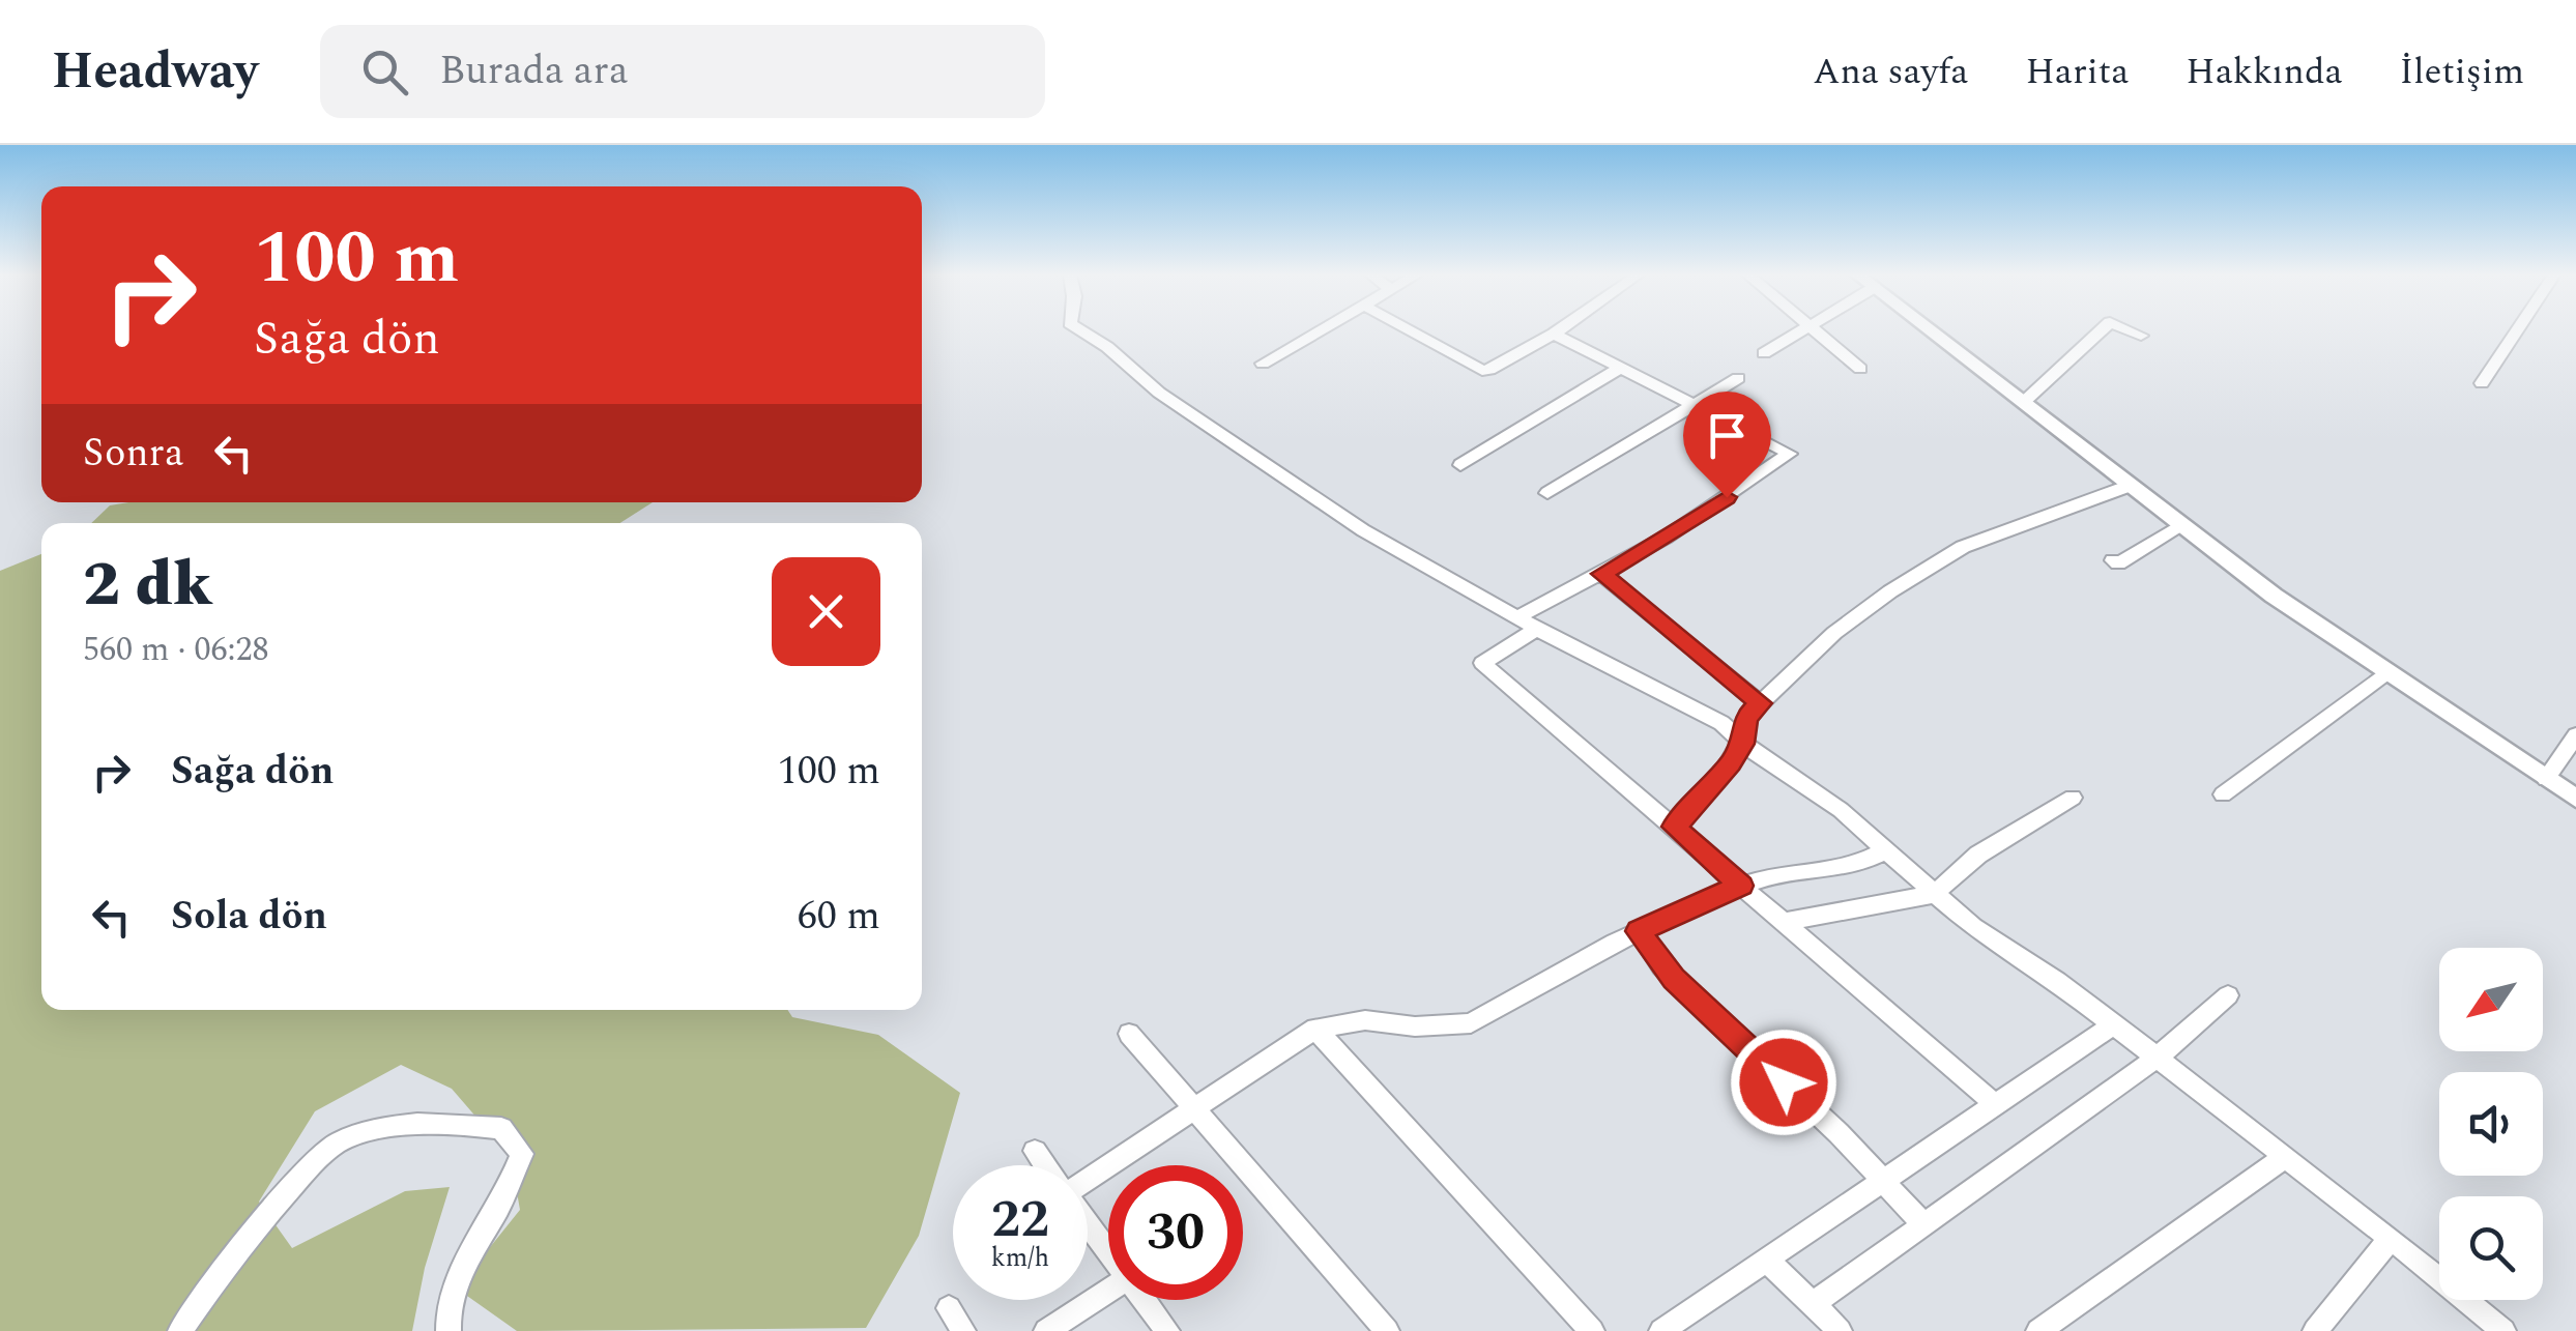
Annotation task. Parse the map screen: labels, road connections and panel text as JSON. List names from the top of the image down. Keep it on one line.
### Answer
{"north":"bottom left","page":{"header":"Headway","search":"Burada ara","nav":["Ana sayfa","Harita","Hakkında","İletişim"],"turn":["100 m","Sağa dön"],"then":"Sonra","heading":["2 dk","560 m · 06:28"],"list":[{"name":"Sağa dön","value":"100 m"},{"name":"Sola dön","value":"60 m"}],"speed":"22 km/h","limit":"30"}}
